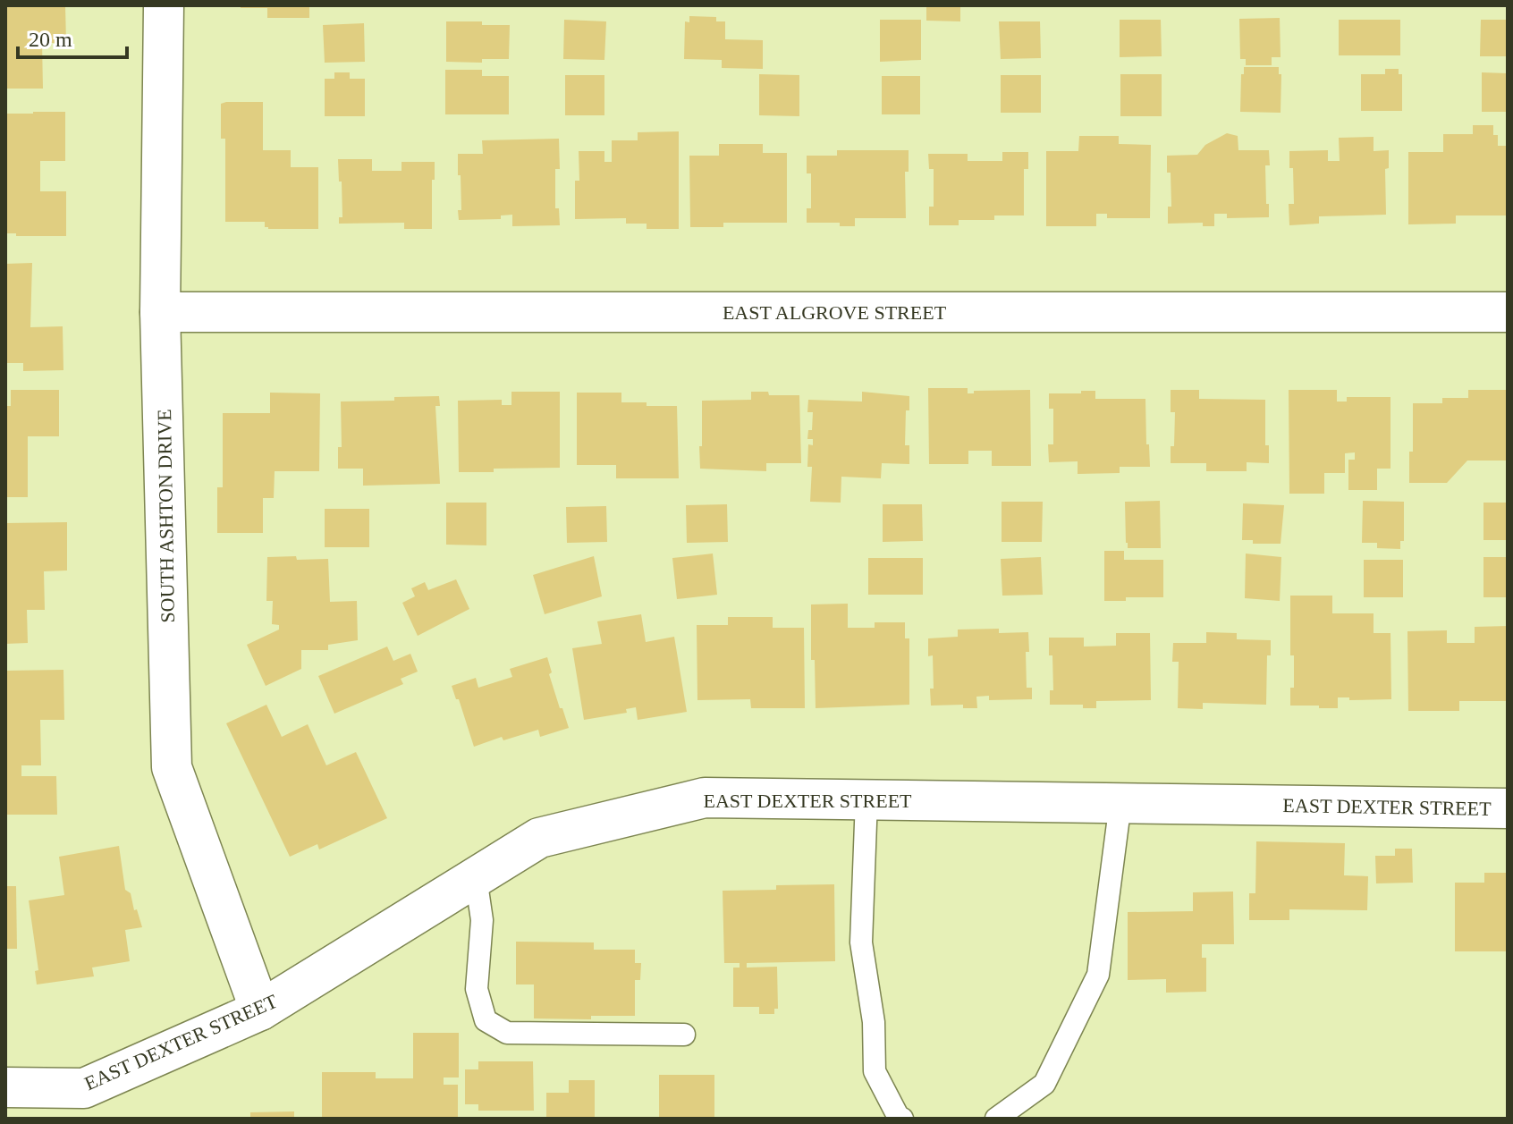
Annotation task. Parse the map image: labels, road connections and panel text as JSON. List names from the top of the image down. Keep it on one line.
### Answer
{"streets":{"street":["EAST ALGROVE STREET","SOUTH ASHTON DRIVE","EAST DEXTER STREET"]},"crossings":[["EAST ALGROVE STREET","SOUTH ASHTON DRIVE"],["SOUTH ASHTON DRIVE","EAST DEXTER STREET"]],"scale_bar":"20 m"}
